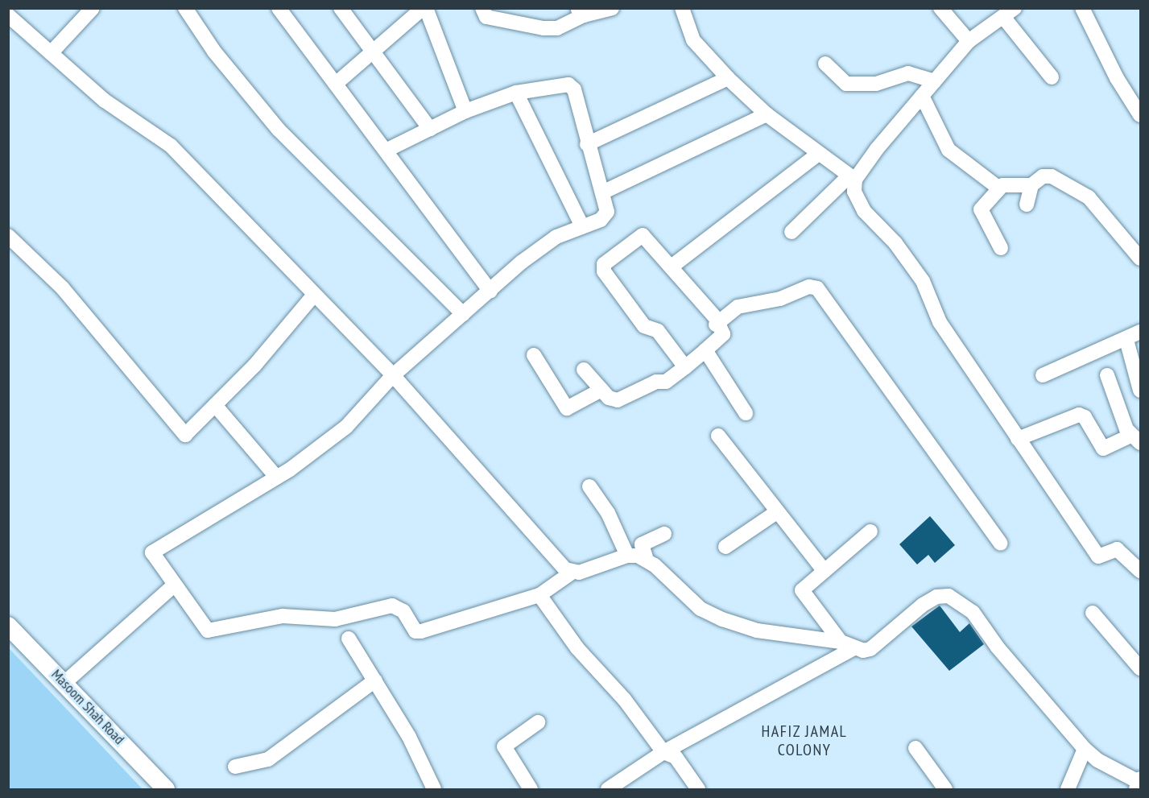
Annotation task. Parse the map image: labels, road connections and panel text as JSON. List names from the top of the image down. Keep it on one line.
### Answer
{"streets":{"main road":["Masoom Shah Road"]},"districts":["HAFIZ JAMAL COLONY"]}
